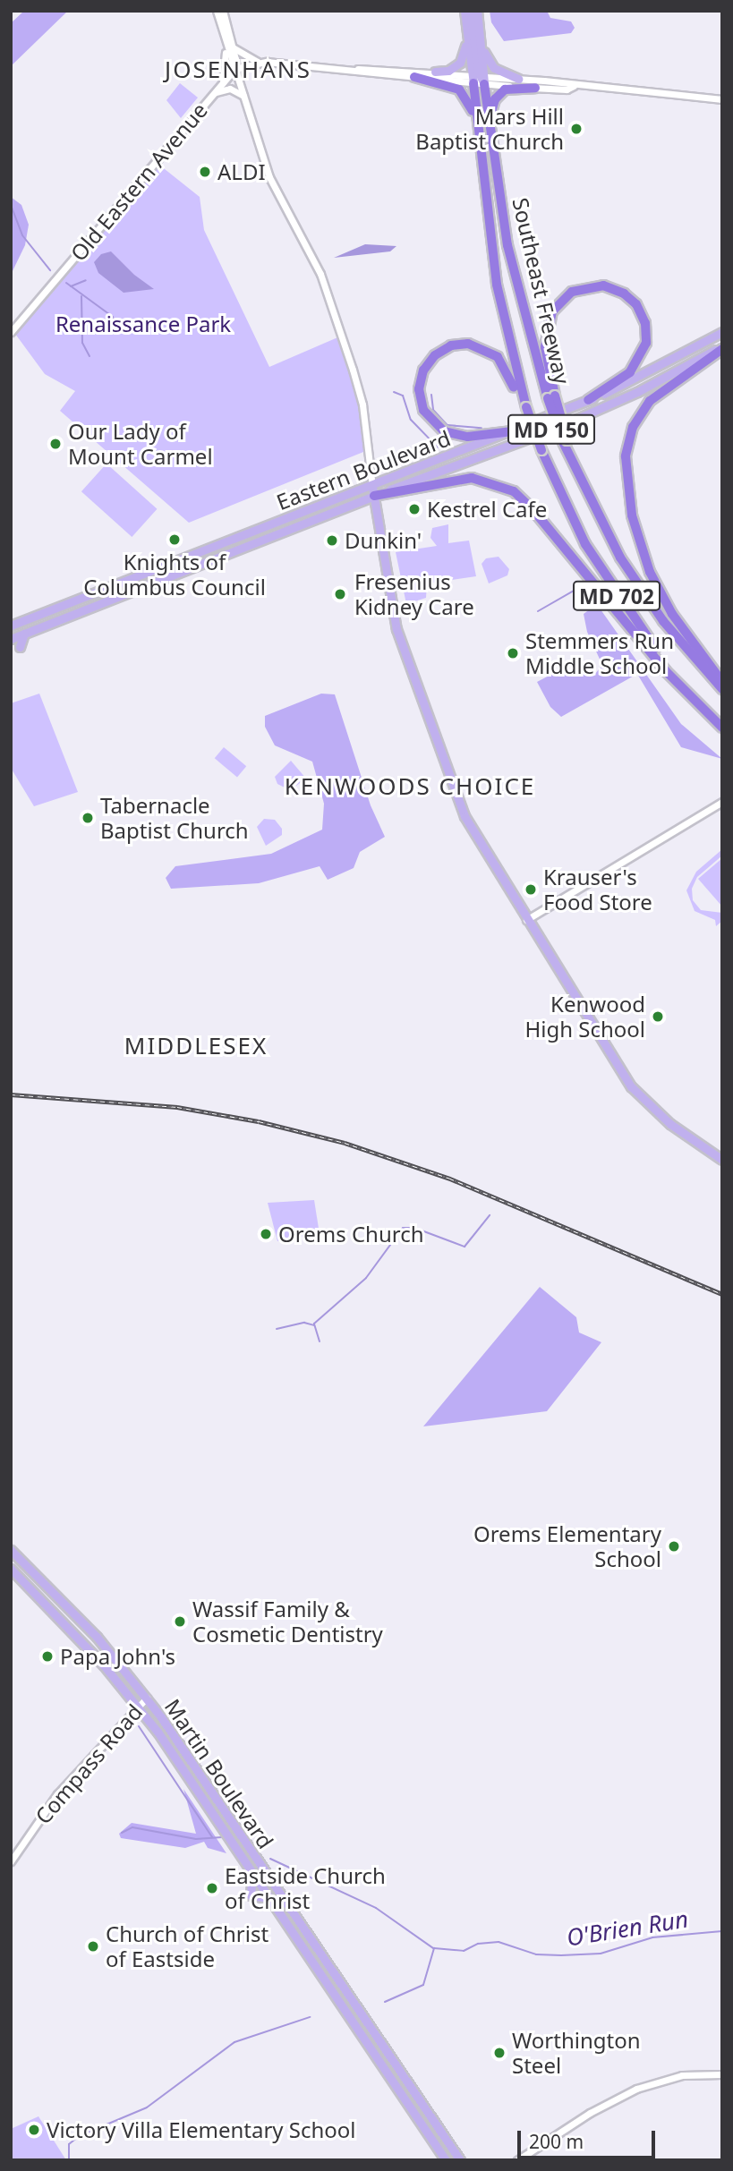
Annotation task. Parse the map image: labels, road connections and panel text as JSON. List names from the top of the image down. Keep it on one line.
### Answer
{"streets":{"highway":["Southeast Freeway","MD 702"],"main road":["MD 150","Eastern Boulevard","Martin Boulevard"],"street":["Old Eastern Avenue","Compass Road"]},"crossings":[["Old Eastern Avenue","Southeast Freeway"],["Old Eastern Avenue","MD 702"],["Southeast Freeway","MD 702"],["Compass Road","Martin Boulevard"]],"districts":["JOSENHANS","KENWOODS CHOICE","MIDDLESEX"],"water":["O'Brien Run"],"parks":["Renaissance Park"],"places":["Mars Hill Baptist Church","ALDI","Our Lady of Mount Carmel","Kestrel Cafe","Knights of Columbus Council","Dunkin'","Fresenius Kidney Care","Stemmers Run Middle School","Tabernacle Baptist Church","Krauser's Food Store","Kenwood High School","Orems Church","Orems Elementary School","Wassif Family & Cosmetic Dentistry","Papa John's","Eastside Church of Christ","Church of Christ of Eastside","Worthington Steel","Victory Villa Elementary School"],"scale_bar":"200 m"}
